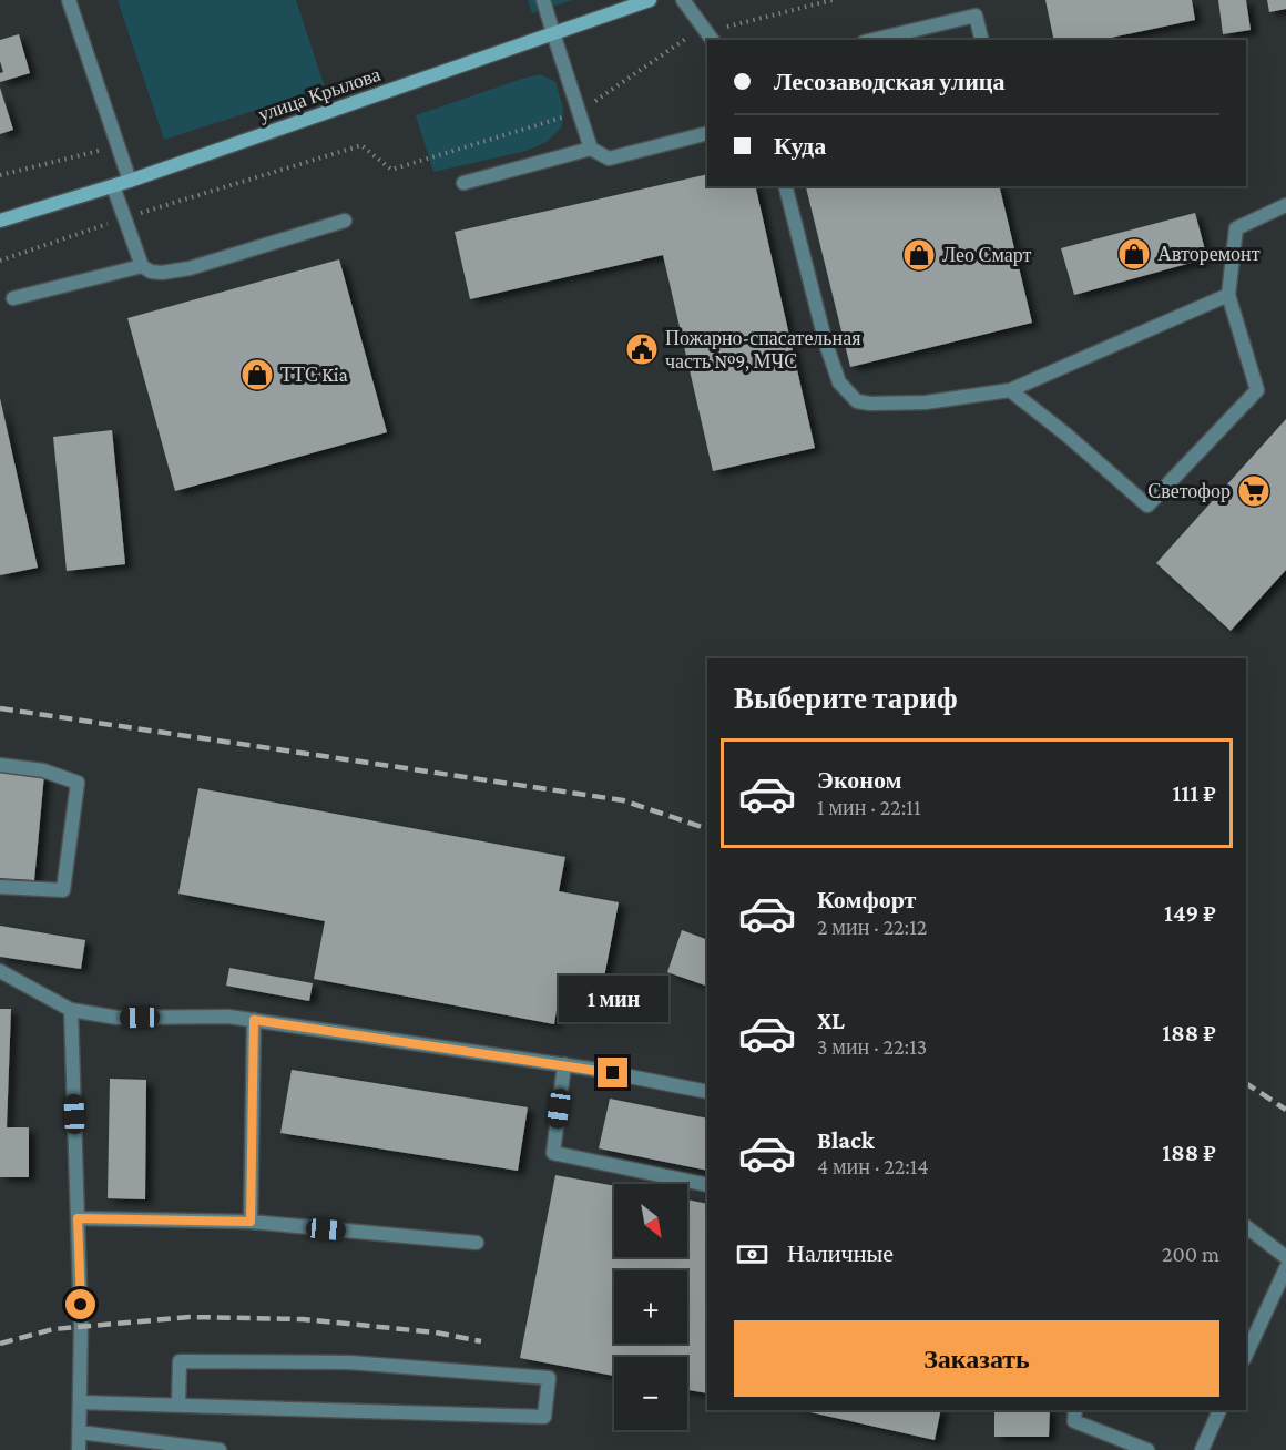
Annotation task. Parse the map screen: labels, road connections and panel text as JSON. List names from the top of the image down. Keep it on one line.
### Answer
{"streets":{"main road":["улица Крылова"]},"places":{"shop":["Авторемонт","Лео Смарт","ТТС Kia"],"public building":["Пожарно-спасательная часть №9, МЧС"],"supermarket":["Светофор"]},"north":"bottom right","page":{"banner":["Лесозаводская улица","Куда"],"heading":"Выберите тариф","list":[{"name":"Эконом","note":"1 мин · 22:11","value":"111 ₽"},{"name":"Комфорт","note":"2 мин · 22:12","value":"149 ₽"},{"name":"XL","note":"3 мин · 22:13","value":"188 ₽"},{"name":"Black","note":"4 мин · 22:14","value":"188 ₽"}],"bubble":"1 мин","map_buttons":["+","−"],"pay":["Наличные","200 m"],"buttons":"Заказать"}}
